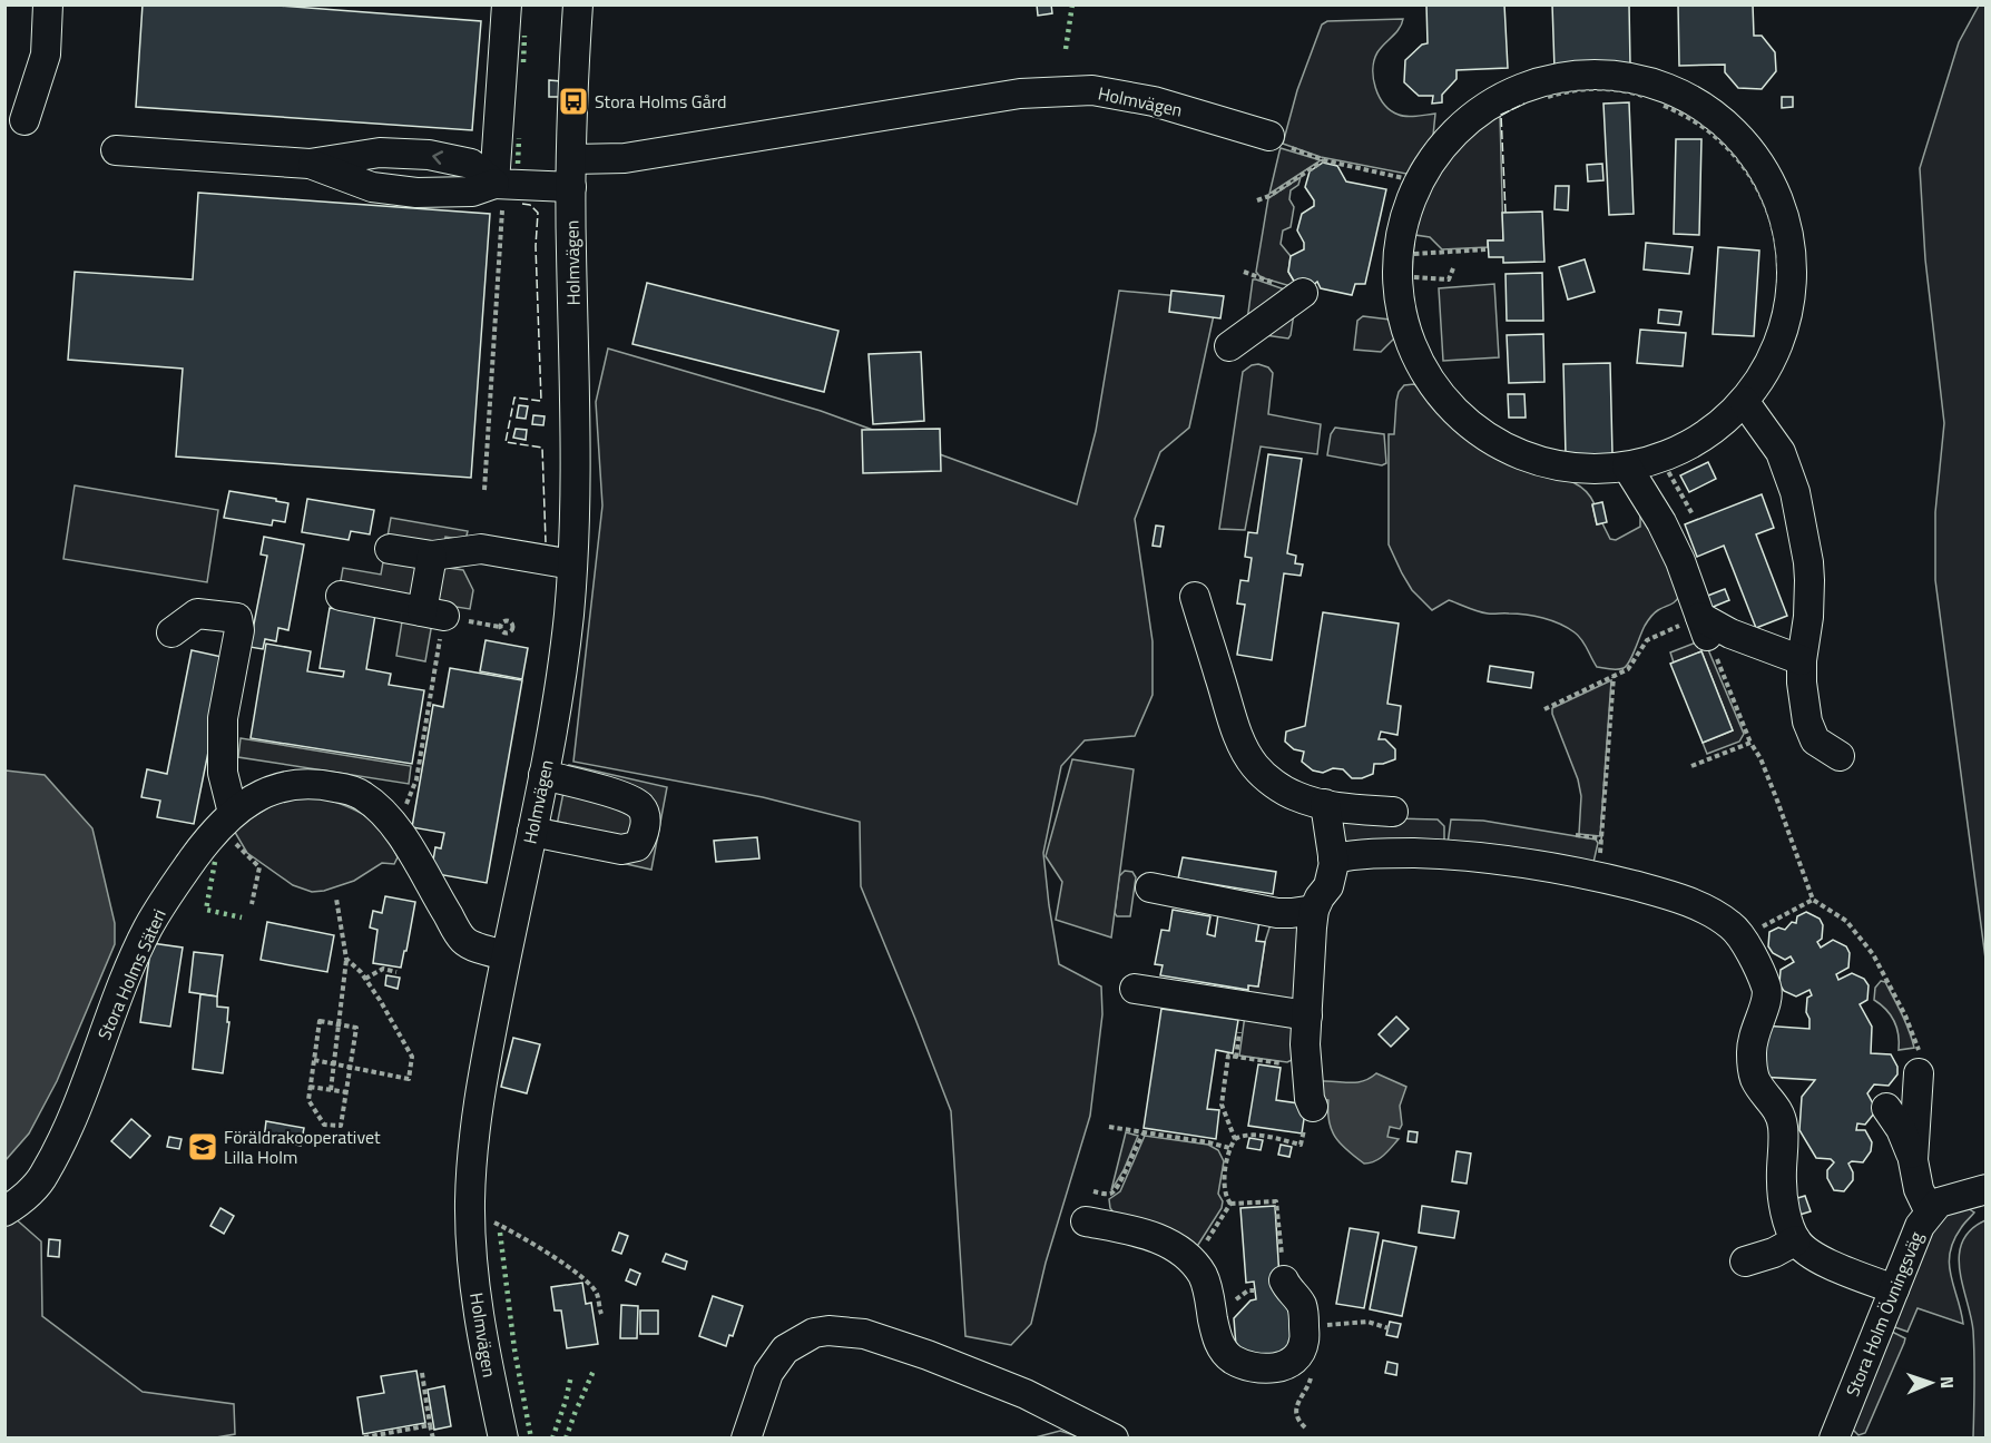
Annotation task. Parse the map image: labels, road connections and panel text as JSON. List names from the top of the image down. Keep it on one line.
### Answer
{"streets":{"street":["Holmvägen","Stora Holms Säteri","Stora Holm Övningsväg"]},"crossings":[["Holmvägen","Stora Holms Säteri"]],"places":{"bus stop":["Stora Holms Gård"],"school or university":["Föräldrakooperativet Lilla Holm"]},"north":"right"}
